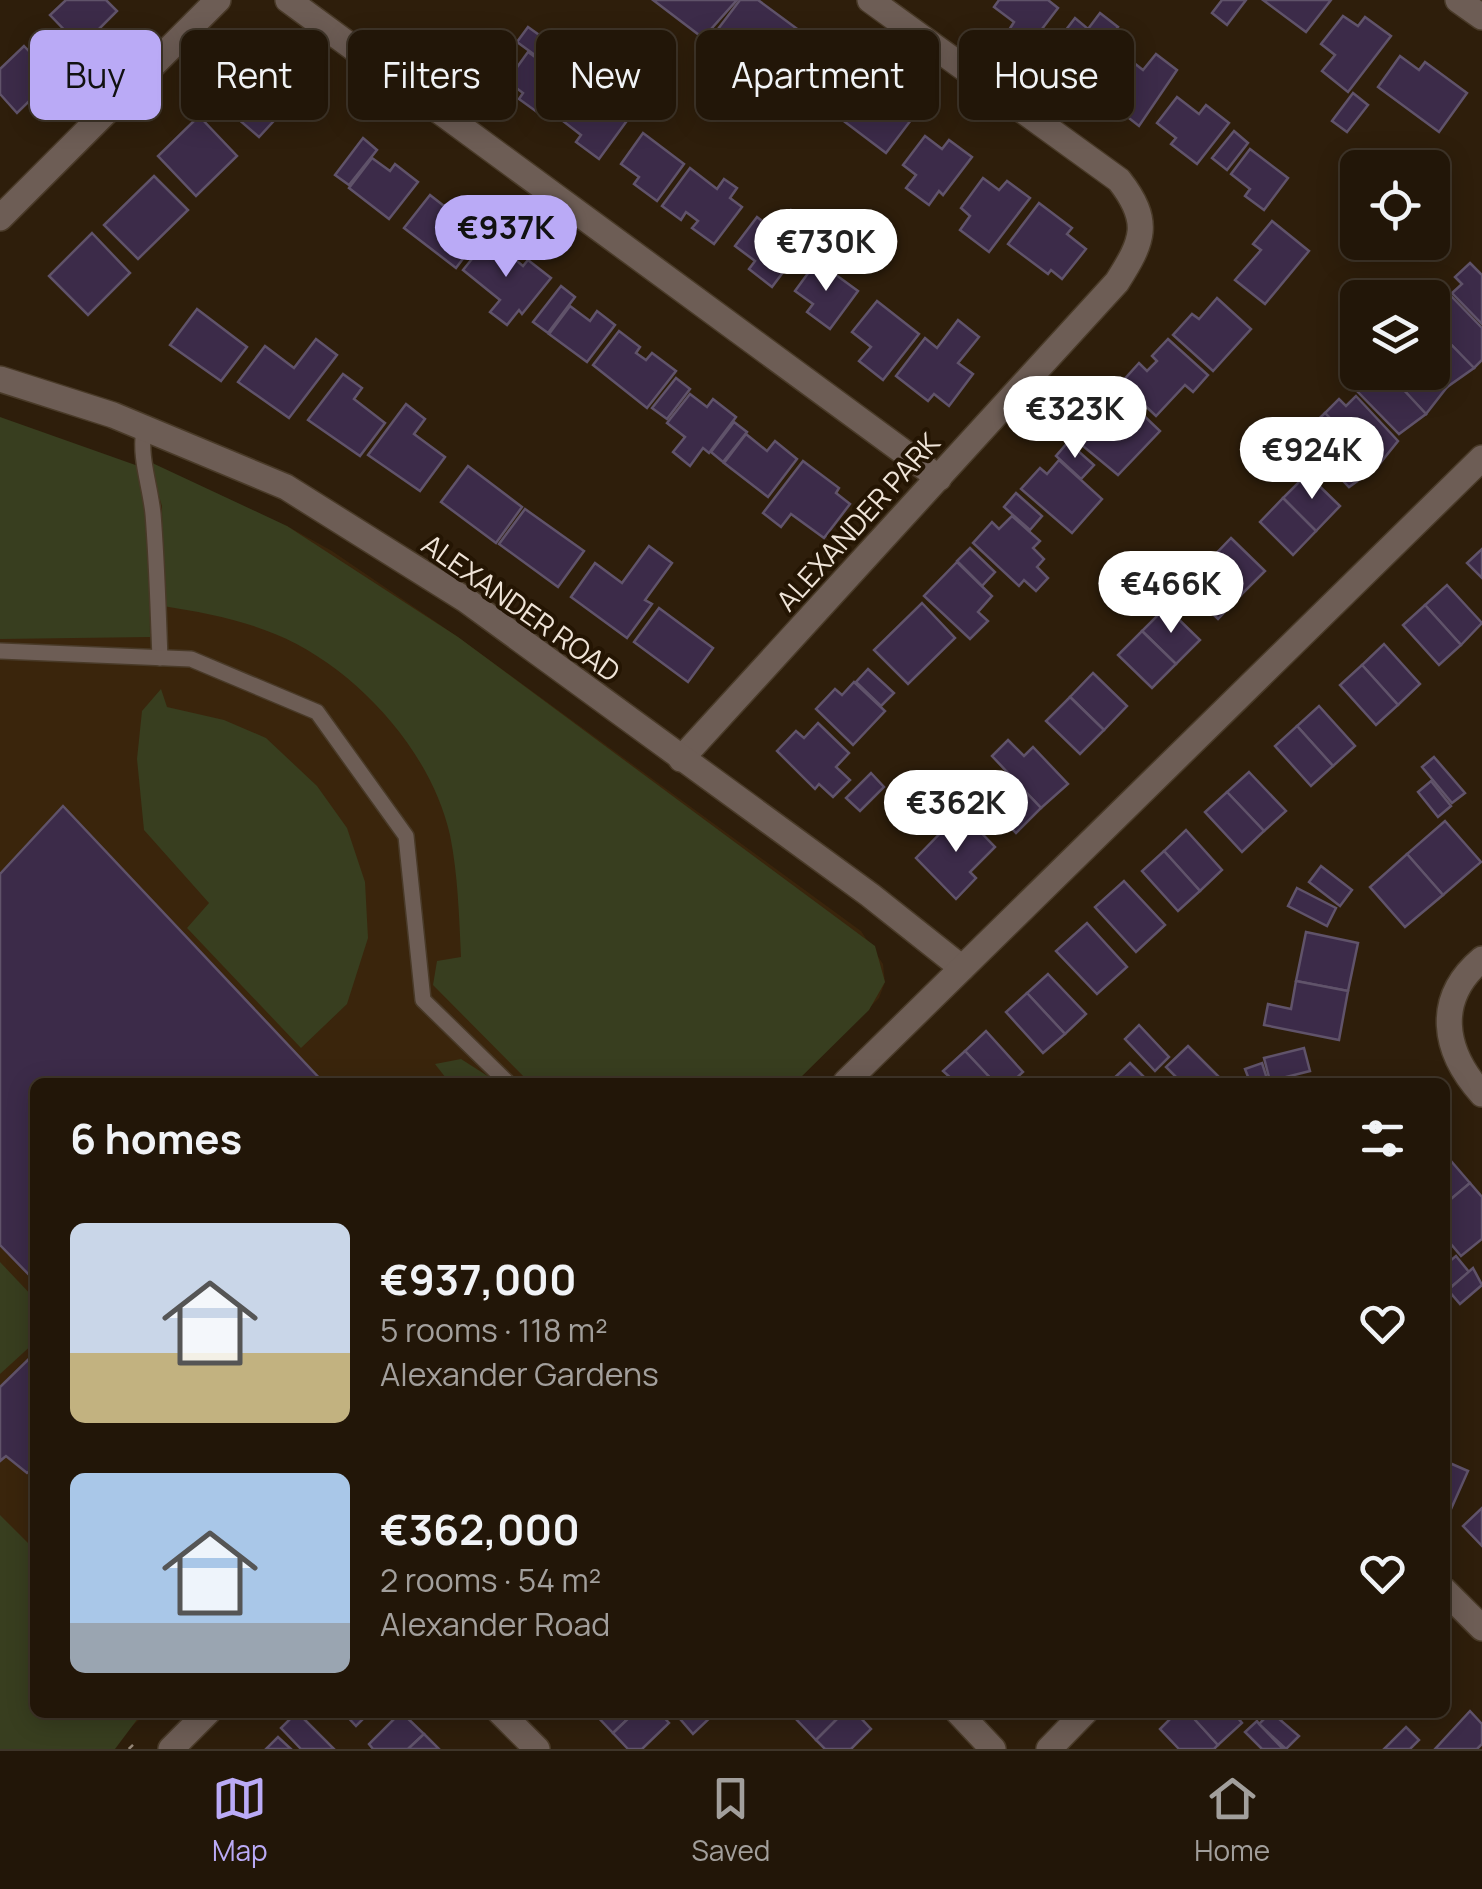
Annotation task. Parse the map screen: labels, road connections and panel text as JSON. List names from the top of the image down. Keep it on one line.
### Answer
{"streets":{"street":["ALEXANDER PARK","ALEXANDER ROAD"]},"crossings":[["ALEXANDER PARK","ALEXANDER ROAD"]],"page":{"chip":["Buy","Rent","Filters","New","Apartment","House"],"price":["€937K","€730K","€323K","€924K","€466K","€362K"],"heading":"6 homes","list":[{"name":"€937,000","note":"5 rooms · 118 m² · Alexander Gardens"},{"name":"€362,000","note":"2 rooms · 54 m² · Alexander Road"}],"tabs":["Map","Saved","Home"]}}
